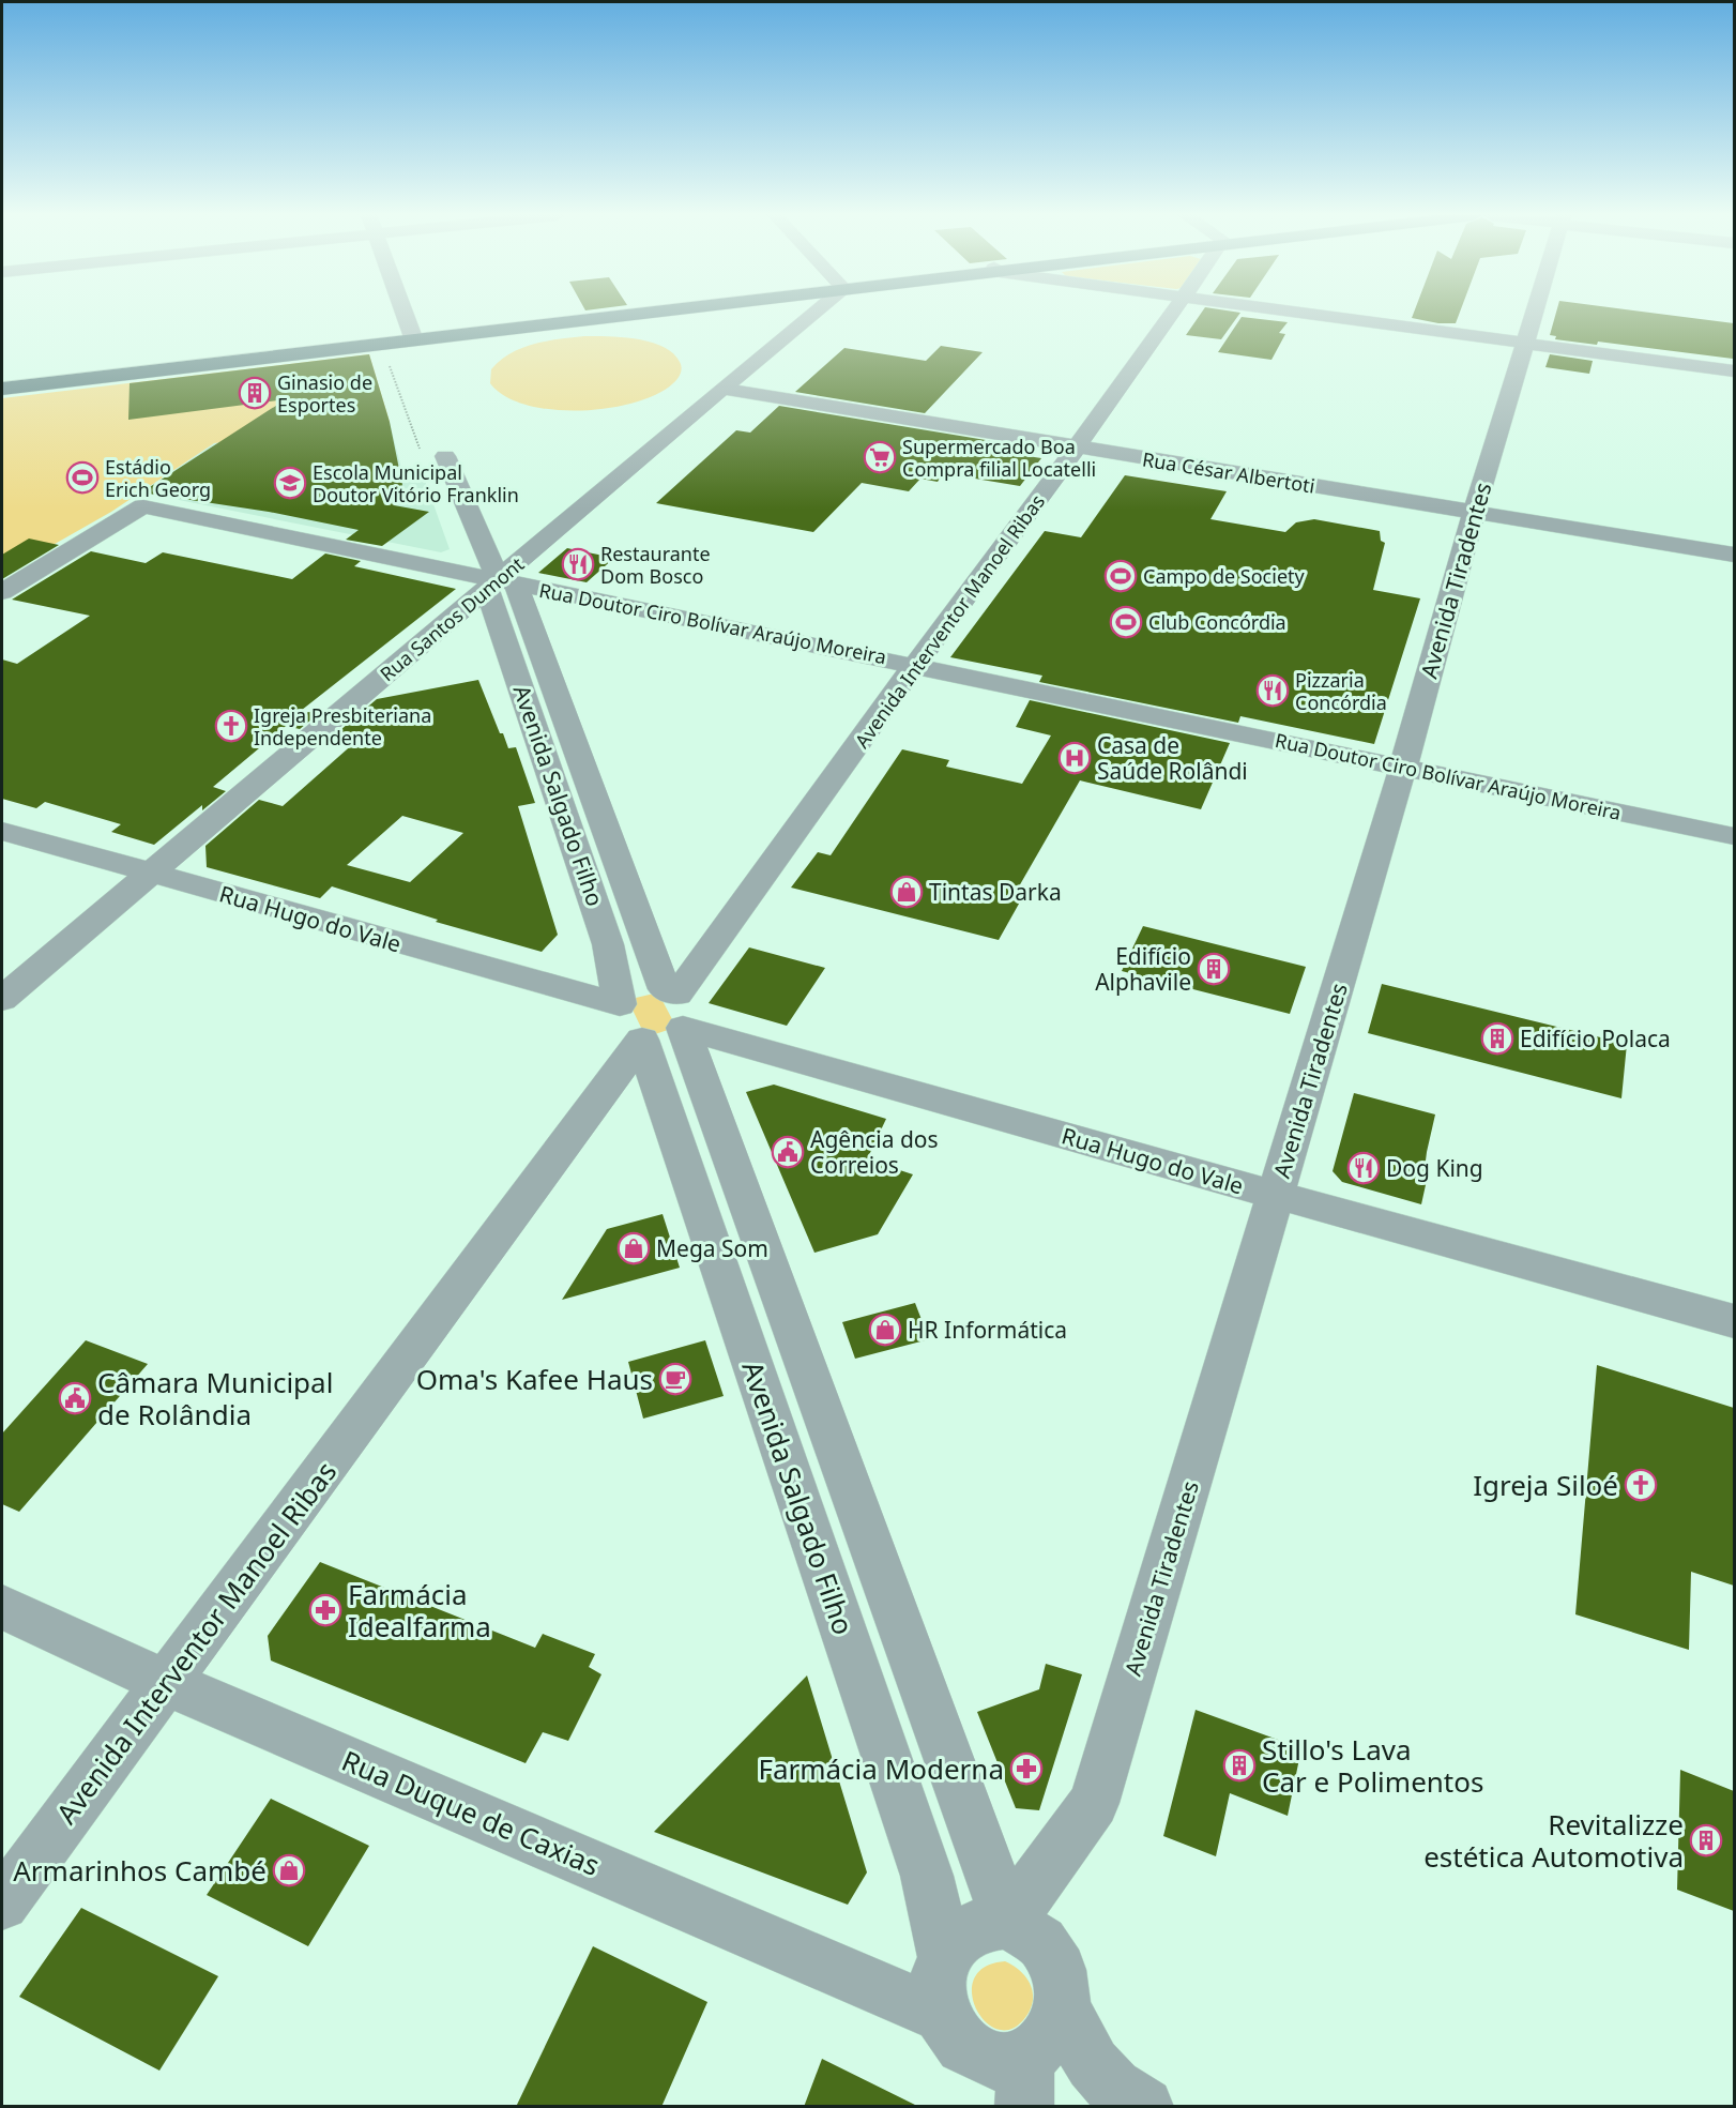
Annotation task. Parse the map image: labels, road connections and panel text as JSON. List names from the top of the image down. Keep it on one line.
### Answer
{"streets":{"street":["Rua César Albertoti","Avenida Tiradentes","Rua Santos Dumont","Avenida Interventor Manoel Ribas","Rua Doutor Ciro Bolívar Araújo Moreira","Avenida Salgado Filho","Rua Hugo do Vale","Rua Duque de Caxias"]},"crossings":[["Rua César Albertoti","Avenida Tiradentes"],["Rua César Albertoti","Rua Santos Dumont"],["Rua César Albertoti","Avenida Interventor Manoel Ribas"],["Avenida Tiradentes","Rua Doutor Ciro Bolívar Araújo Moreira"],["Avenida Tiradentes","Avenida Salgado Filho"],["Avenida Tiradentes","Rua Hugo do Vale"],["Avenida Tiradentes","Rua Duque de Caxias"],["Rua Santos Dumont","Rua Doutor Ciro Bolívar Araújo Moreira"],["Rua Santos Dumont","Avenida Salgado Filho"],["Rua Santos Dumont","Rua Hugo do Vale"],["Avenida Interventor Manoel Ribas","Rua Doutor Ciro Bolívar Araújo Moreira"],["Avenida Interventor Manoel Ribas","Avenida Salgado Filho"],["Avenida Interventor Manoel Ribas","Rua Hugo do Vale"],["Avenida Interventor Manoel Ribas","Rua Duque de Caxias"],["Rua Doutor Ciro Bolívar Araújo Moreira","Avenida Salgado Filho"],["Avenida Salgado Filho","Rua Hugo do Vale"],["Avenida Salgado Filho","Rua Duque de Caxias"]],"places":{"building":["Ginasio de Esportes","Edifício Alphavile","Edifício Polaca","Stillo's Lava Car e Polimentos","Revitalizze estética Automotiva"],"supermarket":["Supermercado Boa Compra filial Locatelli"],"sports":["Estádio Erich Georg","Campo de Society","Club Concórdia"],"school or university":["Escola Municipal Doutor Vitório Franklin"],"restaurant":["Restaurante Dom Bosco","Pizzaria Concórdia","Dog King"],"church":["Igreja Presbiteriana Independente","Igreja Siloé"],"hospital":["Casa de Saúde Rolândi"],"shop":["Tintas Darka","Mega Som","HR Informática","Armarinhos Cambé"],"public building":["Agência dos Correios","Câmara Municipal de Rolândia"],"cafe":["Oma's Kafee Haus"],"pharmacy":["Farmácia Idealfarma","Farmácia Moderna"]}}
